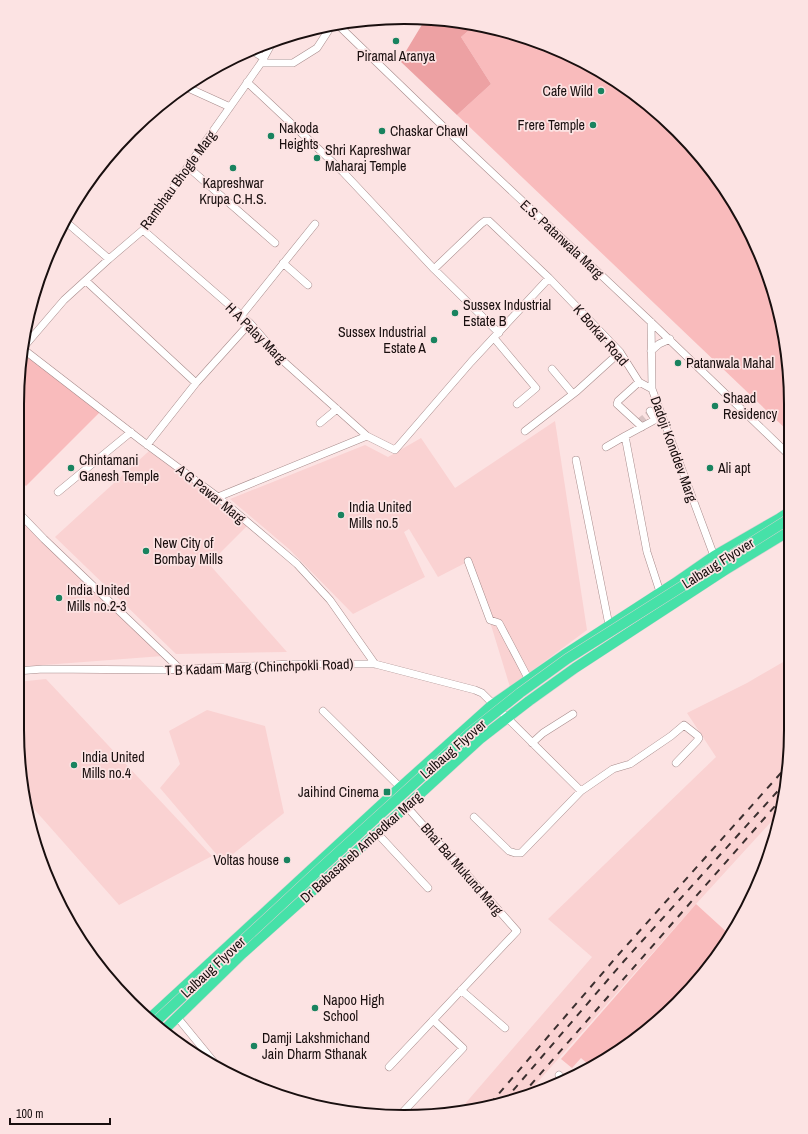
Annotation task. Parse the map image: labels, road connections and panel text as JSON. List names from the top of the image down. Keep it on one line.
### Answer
{"streets":{"highway":["Lalbaug Flyover","Dr Babasaheb Ambedkar Marg"],"street":["Rambhau Bhogle Marg","E.S. Patanwala Marg","H A Palay Marg","K Borkar Road","Dadoji Konddev Marg","A G Pawar Marg","T B Kadam Marg (Chinchpokli Road)","Bhai Bal Mukund Marg"]},"crossings":[["Rambhau Bhogle Marg","H A Palay Marg"],["E.S. Patanwala Marg","Dadoji Konddev Marg"],["K Borkar Road","Dadoji Konddev Marg"],["Dadoji Konddev Marg","Dr Babasaheb Ambedkar Marg"],["A G Pawar Marg","T B Kadam Marg (Chinchpokli Road)"],["T B Kadam Marg (Chinchpokli Road)","Dr Babasaheb Ambedkar Marg"],["Dr Babasaheb Ambedkar Marg","Bhai Bal Mukund Marg"]],"places":{"other":["Piramal Aranya","Cafe Wild","Frere Temple","Chaskar Chawl","Nakoda Heights","Shri Kapreshwar Maharaj Temple","Kapreshwar Krupa C.H.S.","Sussex Industrial Estate B","Sussex Industrial Estate A","Patanwala Mahal","Shaad Residency","Chintamani Ganesh Temple","Ali apt","India United Mills no.5","New City of Bombay Mills","India United Mills no.2-3","India United Mills no.4","Voltas house","Napoo High School","Damji Lakshmichand Jain Dharm Sthanak"],"transit":["Jaihind Cinema"]},"scale_bar":"100 m"}
